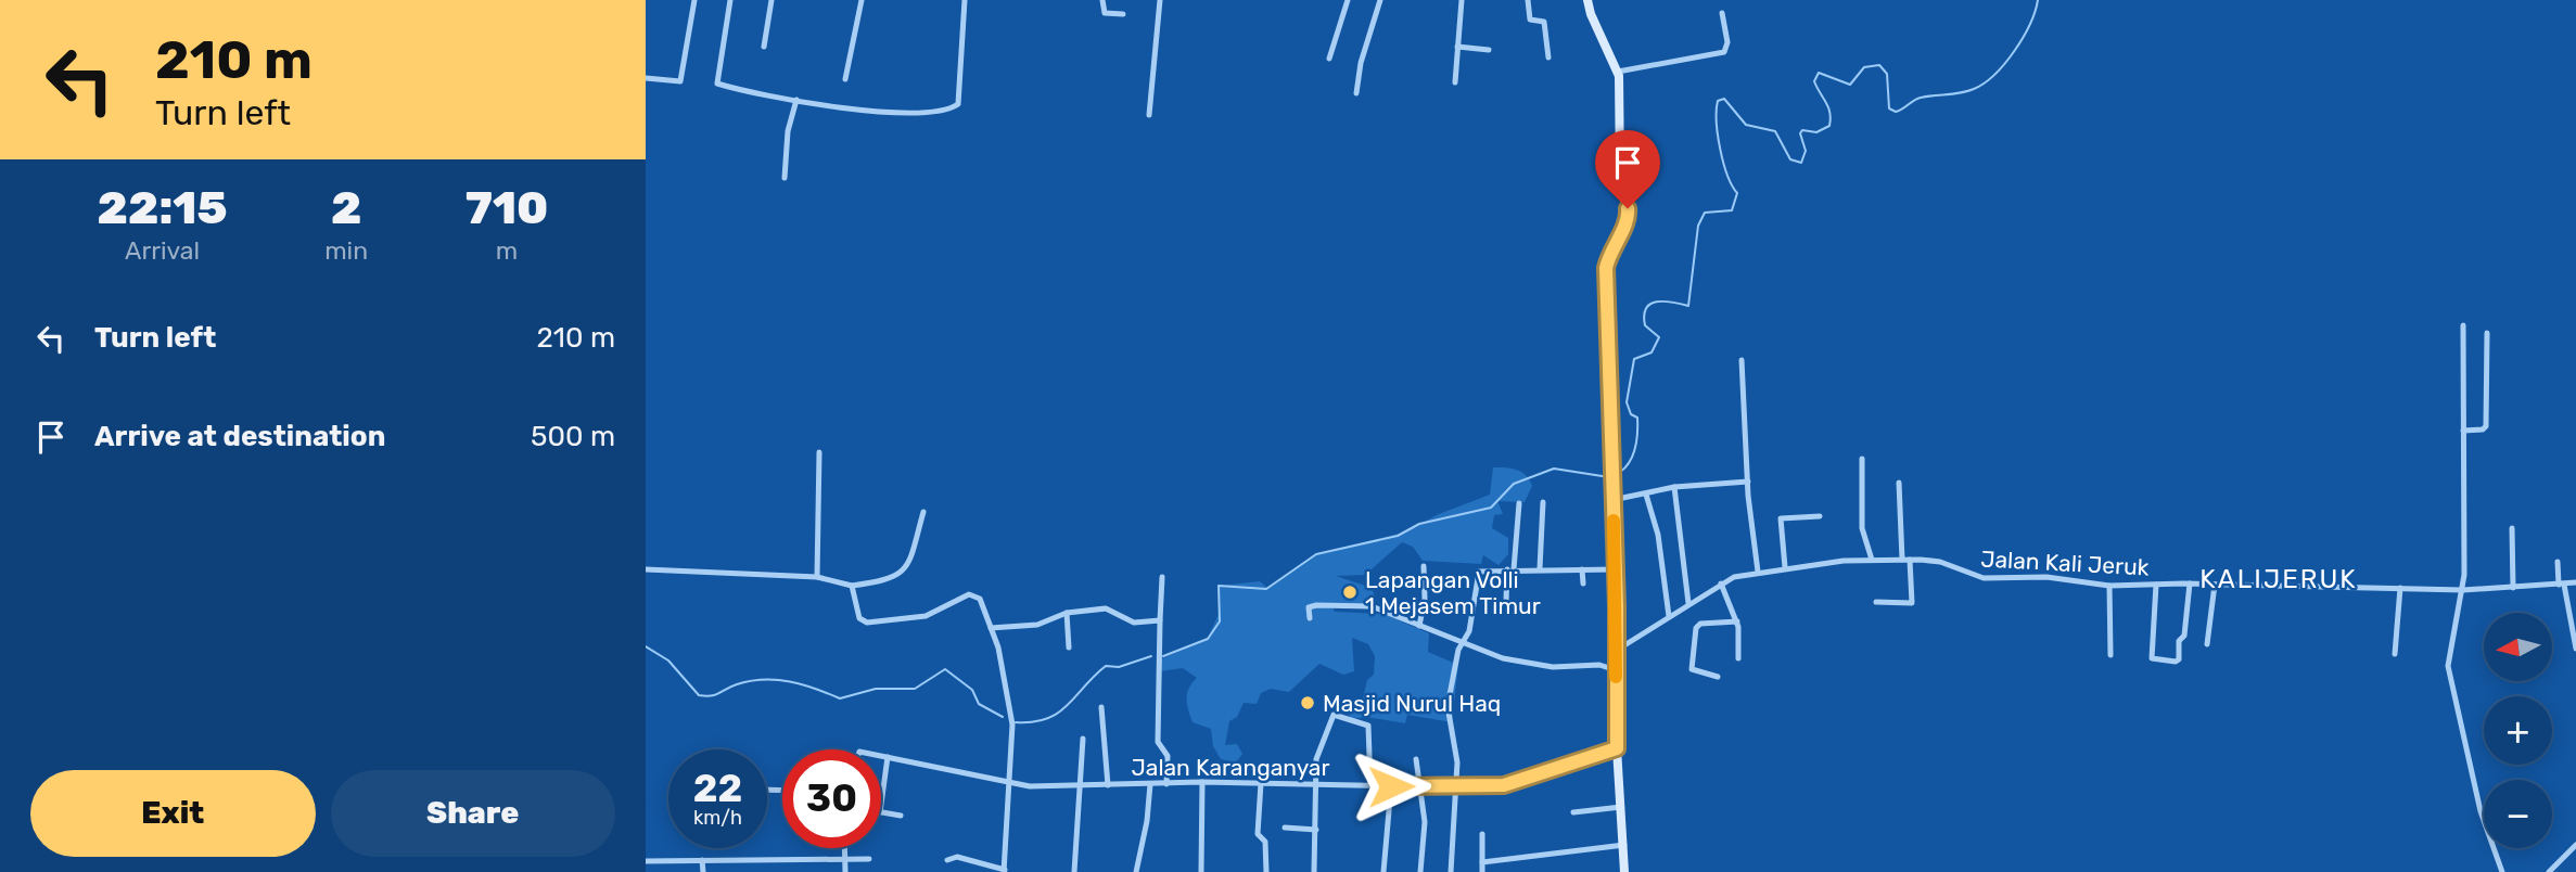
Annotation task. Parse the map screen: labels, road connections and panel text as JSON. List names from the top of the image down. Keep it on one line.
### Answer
{"streets":{"street":["Jalan Kali Jeruk","Jalan Karanganyar"]},"districts":["KALIJERUK"],"places":["Lapangan Volli 1 Mejasem Timur","Masjid Nurul Haq"],"north":"left","page":{"turn":["210 m","Turn left"],"eta":["22:15","Arrival","2","min","710","m"],"list":[{"name":"Turn left","value":"210 m"},{"name":"Arrive at destination","value":"500 m"}],"map_buttons":["+","−"],"speed":"22 km/h","limit":"30","buttons":["Exit","Share"]}}
